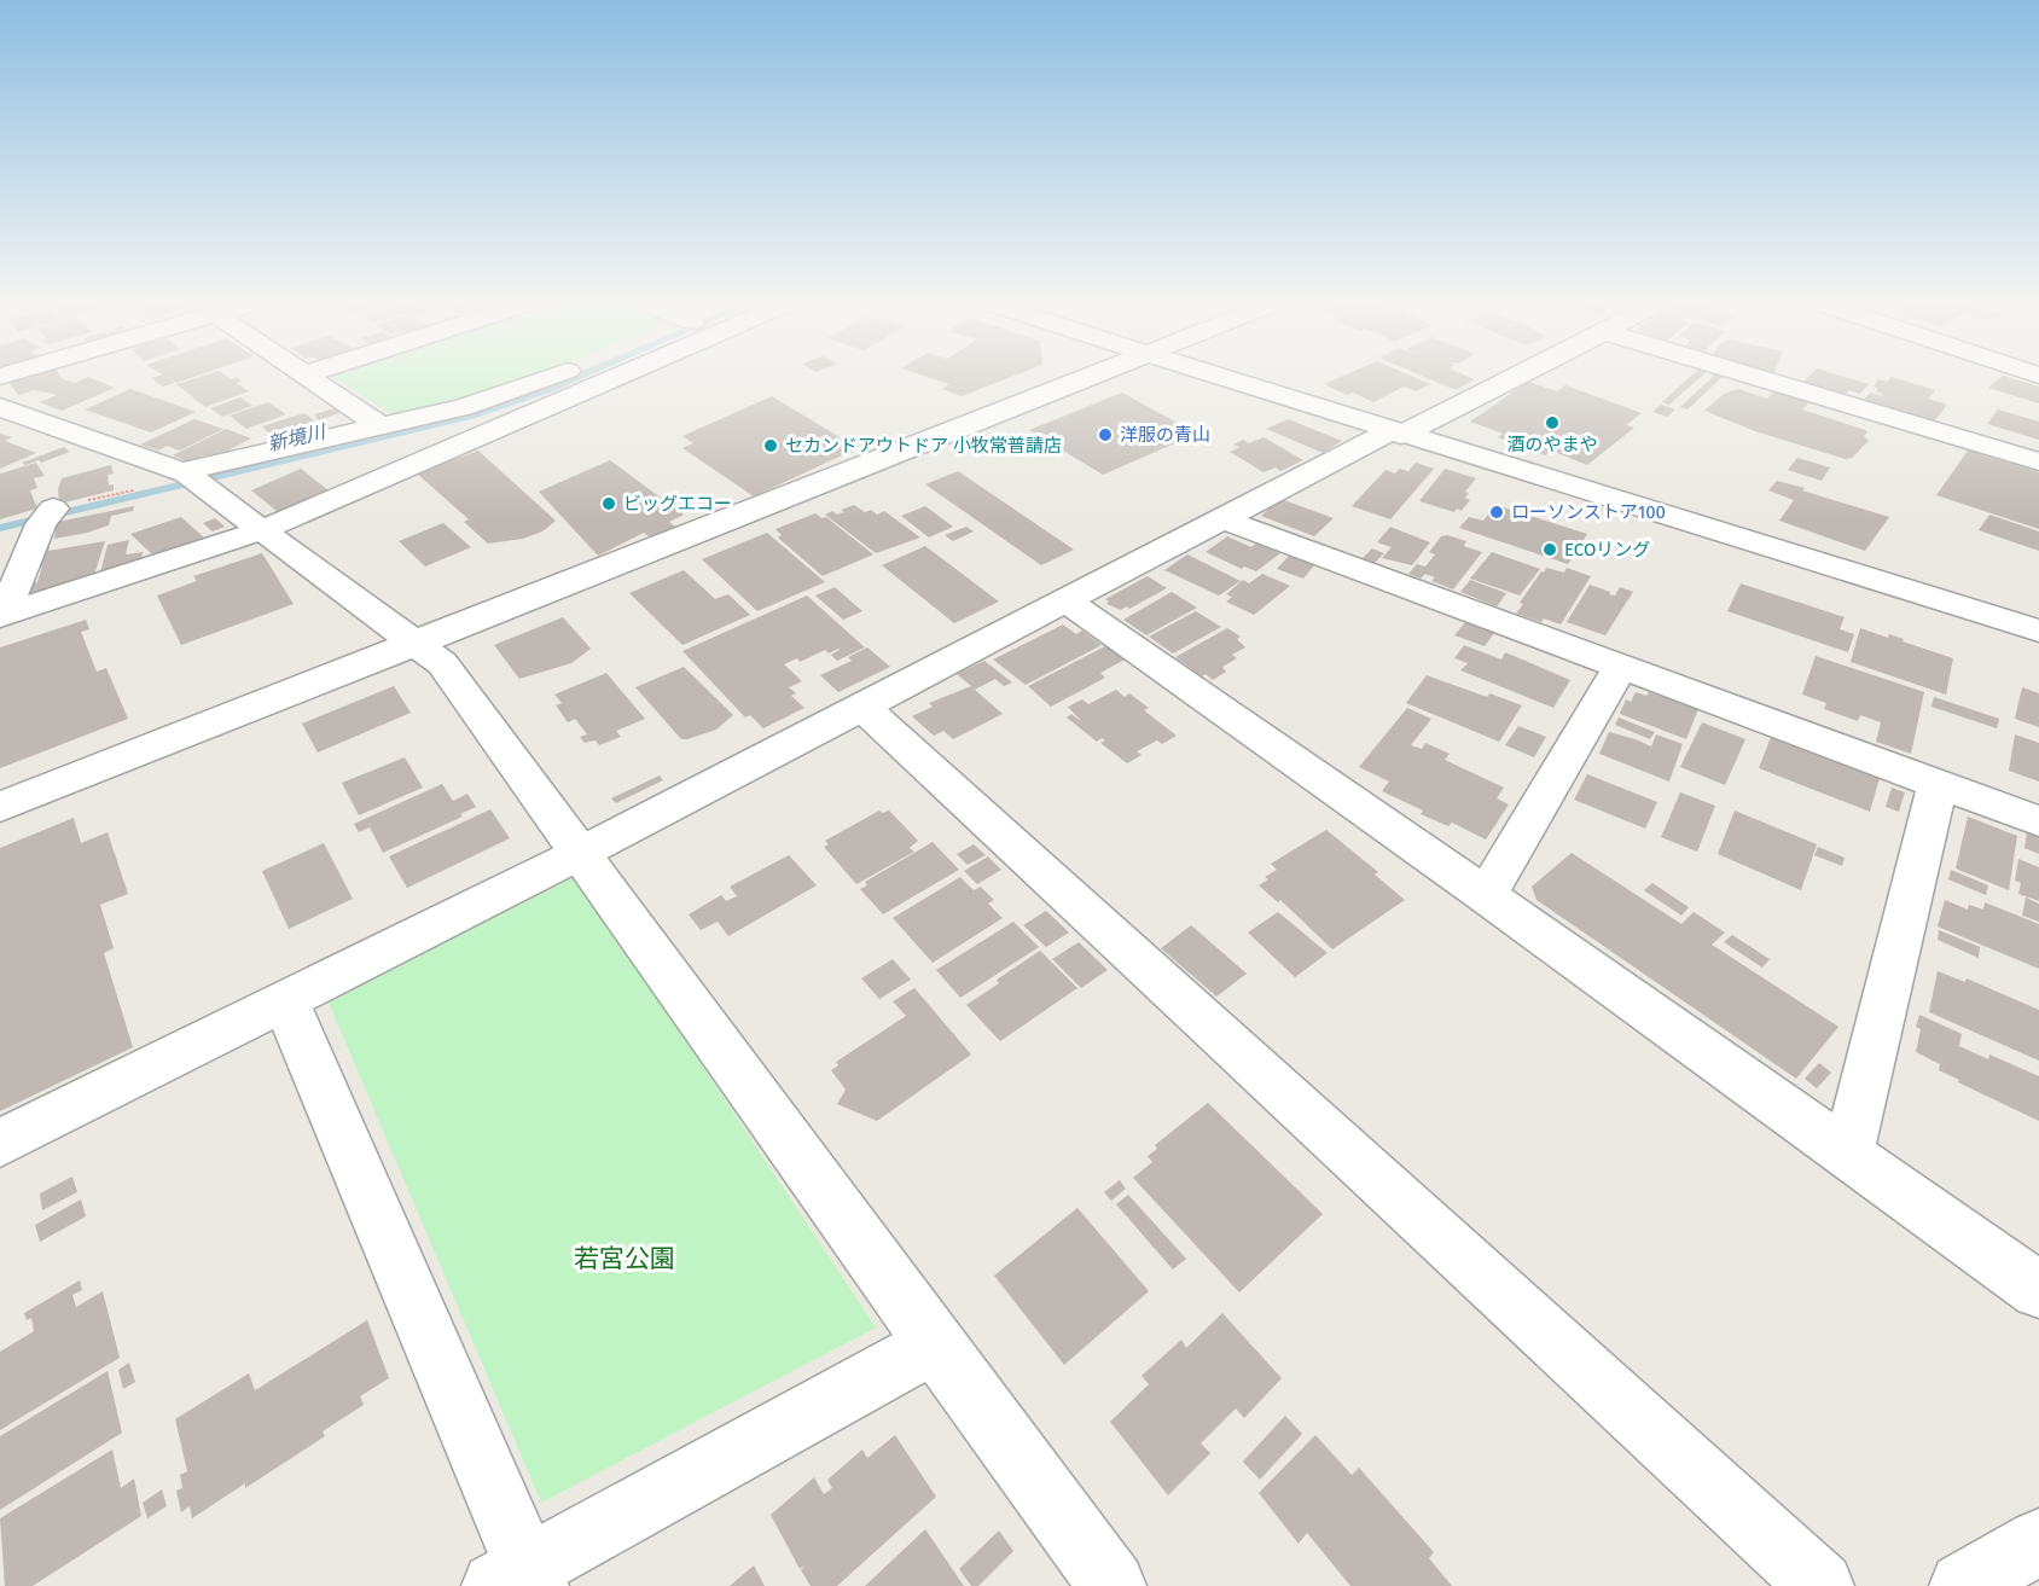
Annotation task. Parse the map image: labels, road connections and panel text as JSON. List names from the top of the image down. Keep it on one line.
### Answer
{"water":["新境川"],"parks":["若宮公園"],"places":["酒のやまや","洋服の青山","セカンドアウトドア 小牧常普請店","ビッグエコー","ローソンストア100","ECOリング"]}
